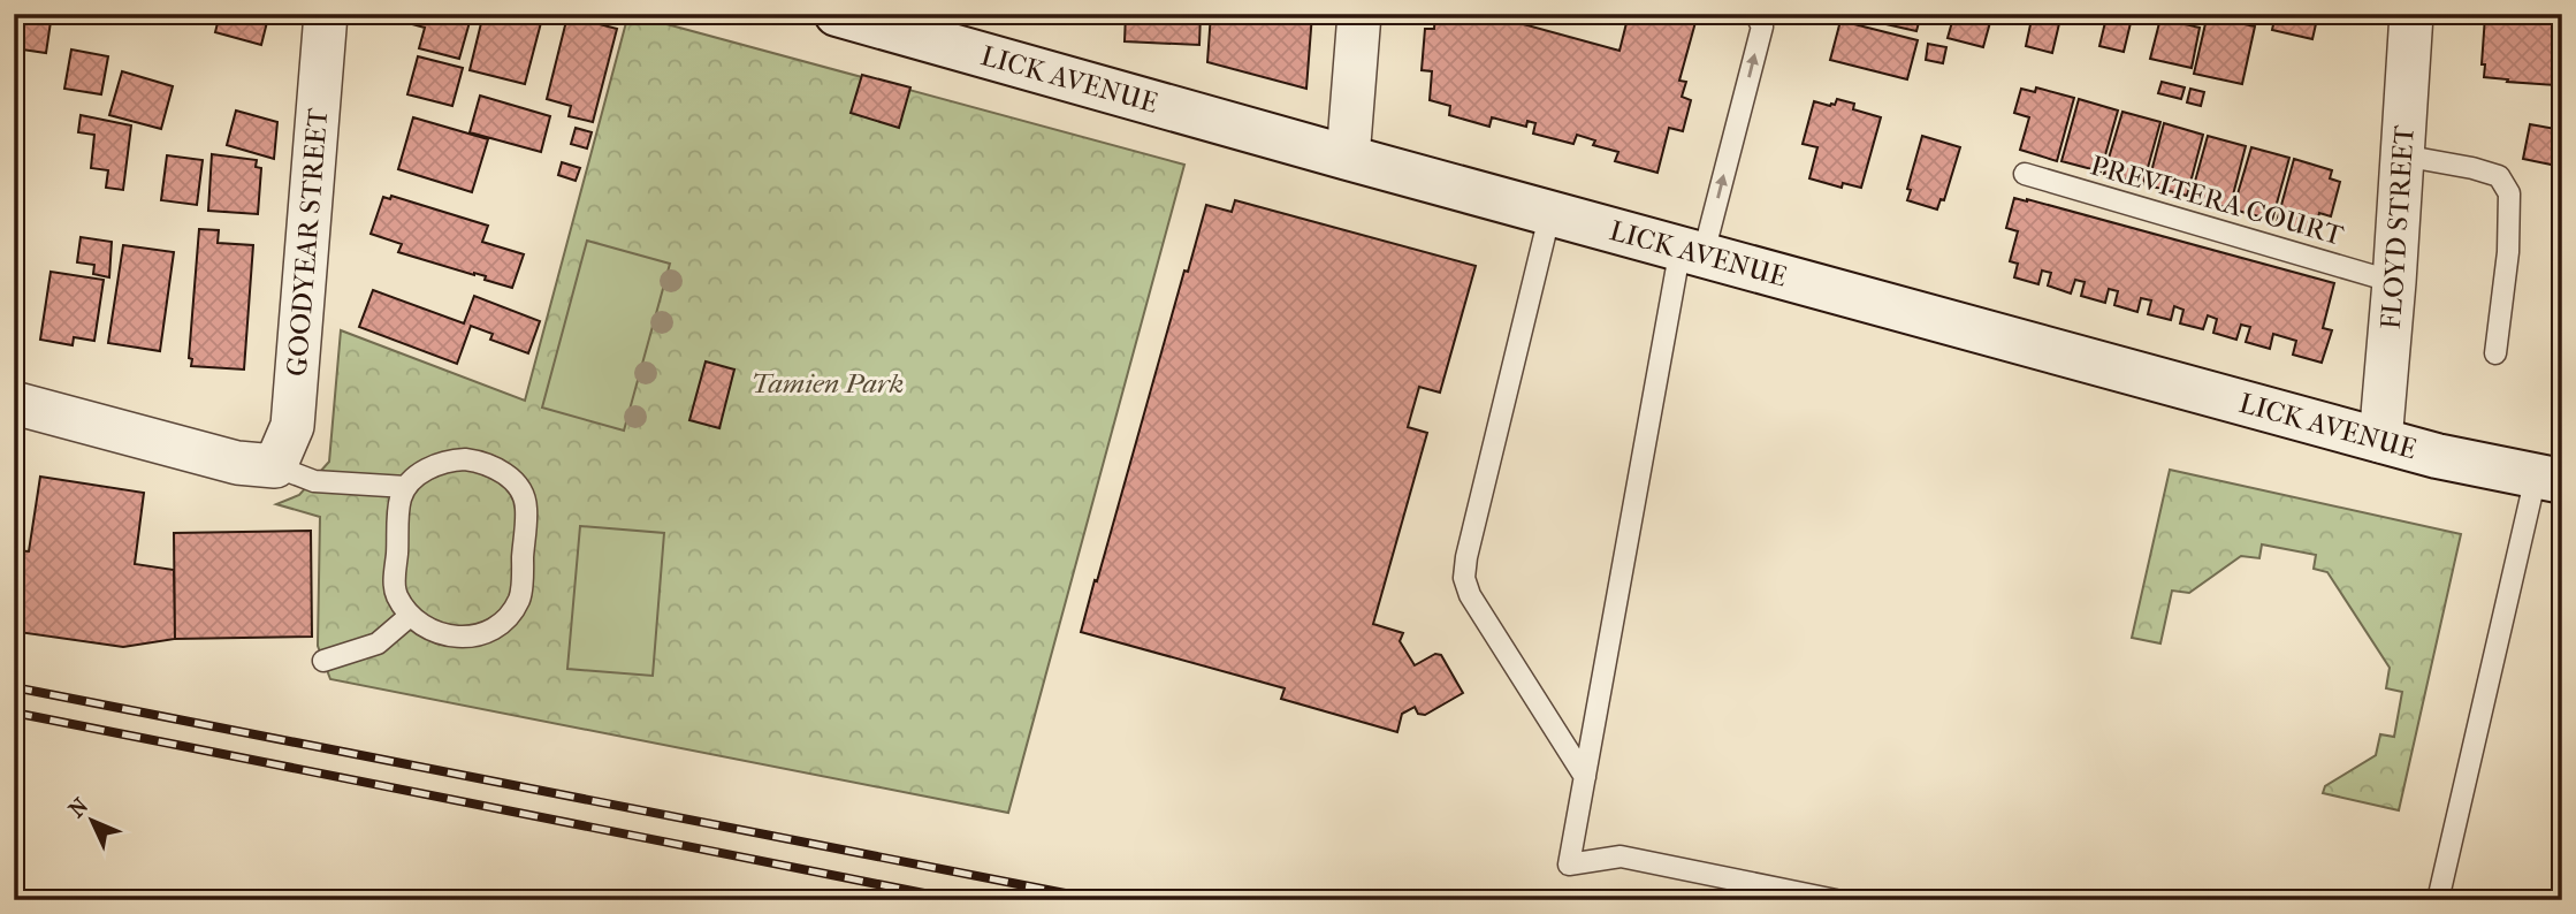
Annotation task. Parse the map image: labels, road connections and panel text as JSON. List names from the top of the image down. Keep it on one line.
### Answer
{"streets":{"street":["LICK AVENUE","FLOYD STREET","GOODYEAR STREET"],"lane":["PREVITERA COURT"]},"crossings":[["LICK AVENUE","FLOYD STREET"],["PREVITERA COURT","FLOYD STREET"]],"parks":["Tamien Park"],"north":"top left"}
